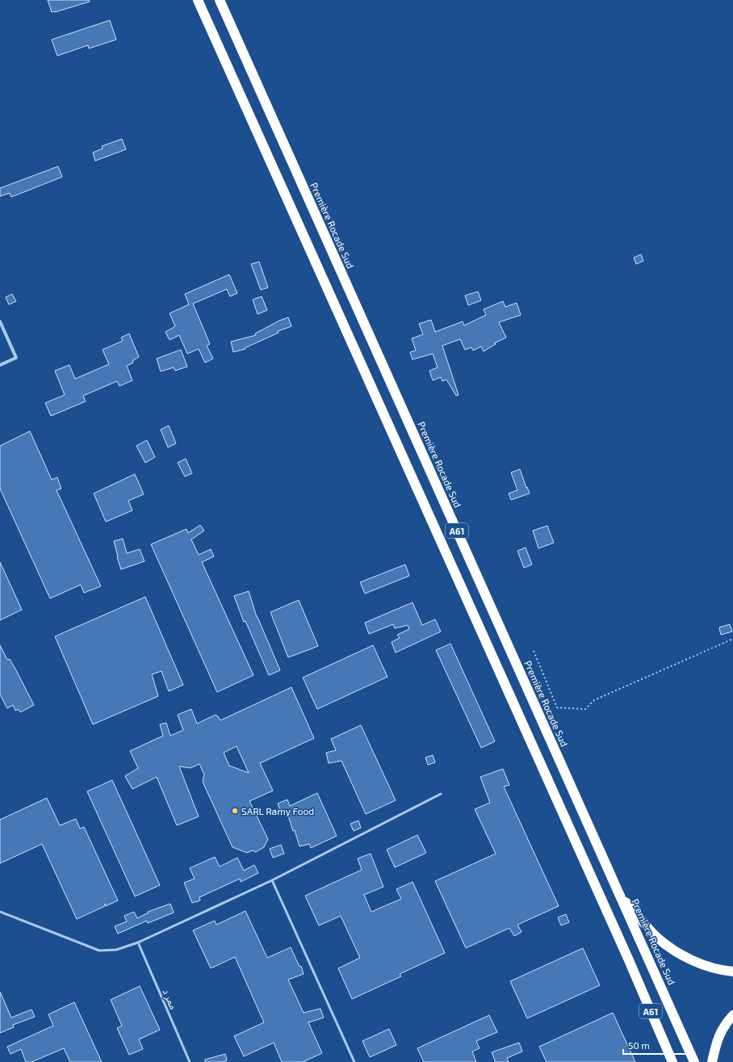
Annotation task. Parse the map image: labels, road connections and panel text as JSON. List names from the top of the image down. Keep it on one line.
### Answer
{"streets":{"highway":["Première Rocade Sud","A61"],"lane":["ممر د"]},"places":["SARL Ramy Food"],"scale_bar":"50 m"}
